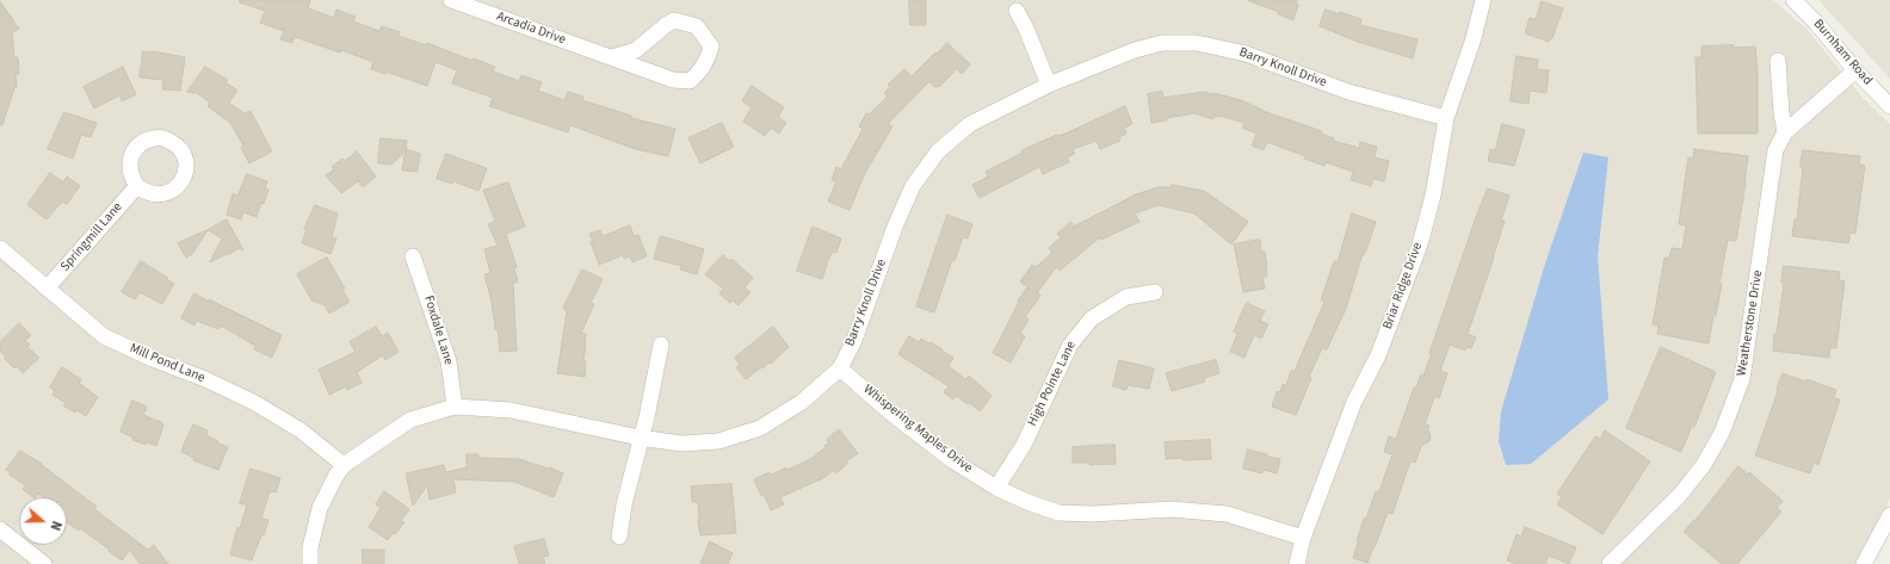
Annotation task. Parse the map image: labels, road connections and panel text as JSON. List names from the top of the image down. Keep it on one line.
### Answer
{"streets":{"street":["Arcadia Drive","Burnham Road","Barry Knoll Drive","Springmill Lane","Briar Ridge Drive","Weatherstone Drive","Foxdale Lane","Mill Pond Lane","High Pointe Lane","Whispering Maples Drive"]},"crossings":[["Burnham Road","Weatherstone Drive"],["Barry Knoll Drive","Briar Ridge Drive"],["Barry Knoll Drive","Foxdale Lane"],["Barry Knoll Drive","Mill Pond Lane"],["Barry Knoll Drive","Whispering Maples Drive"],["Springmill Lane","Mill Pond Lane"],["Briar Ridge Drive","Whispering Maples Drive"],["High Pointe Lane","Whispering Maples Drive"]],"north":"right"}
